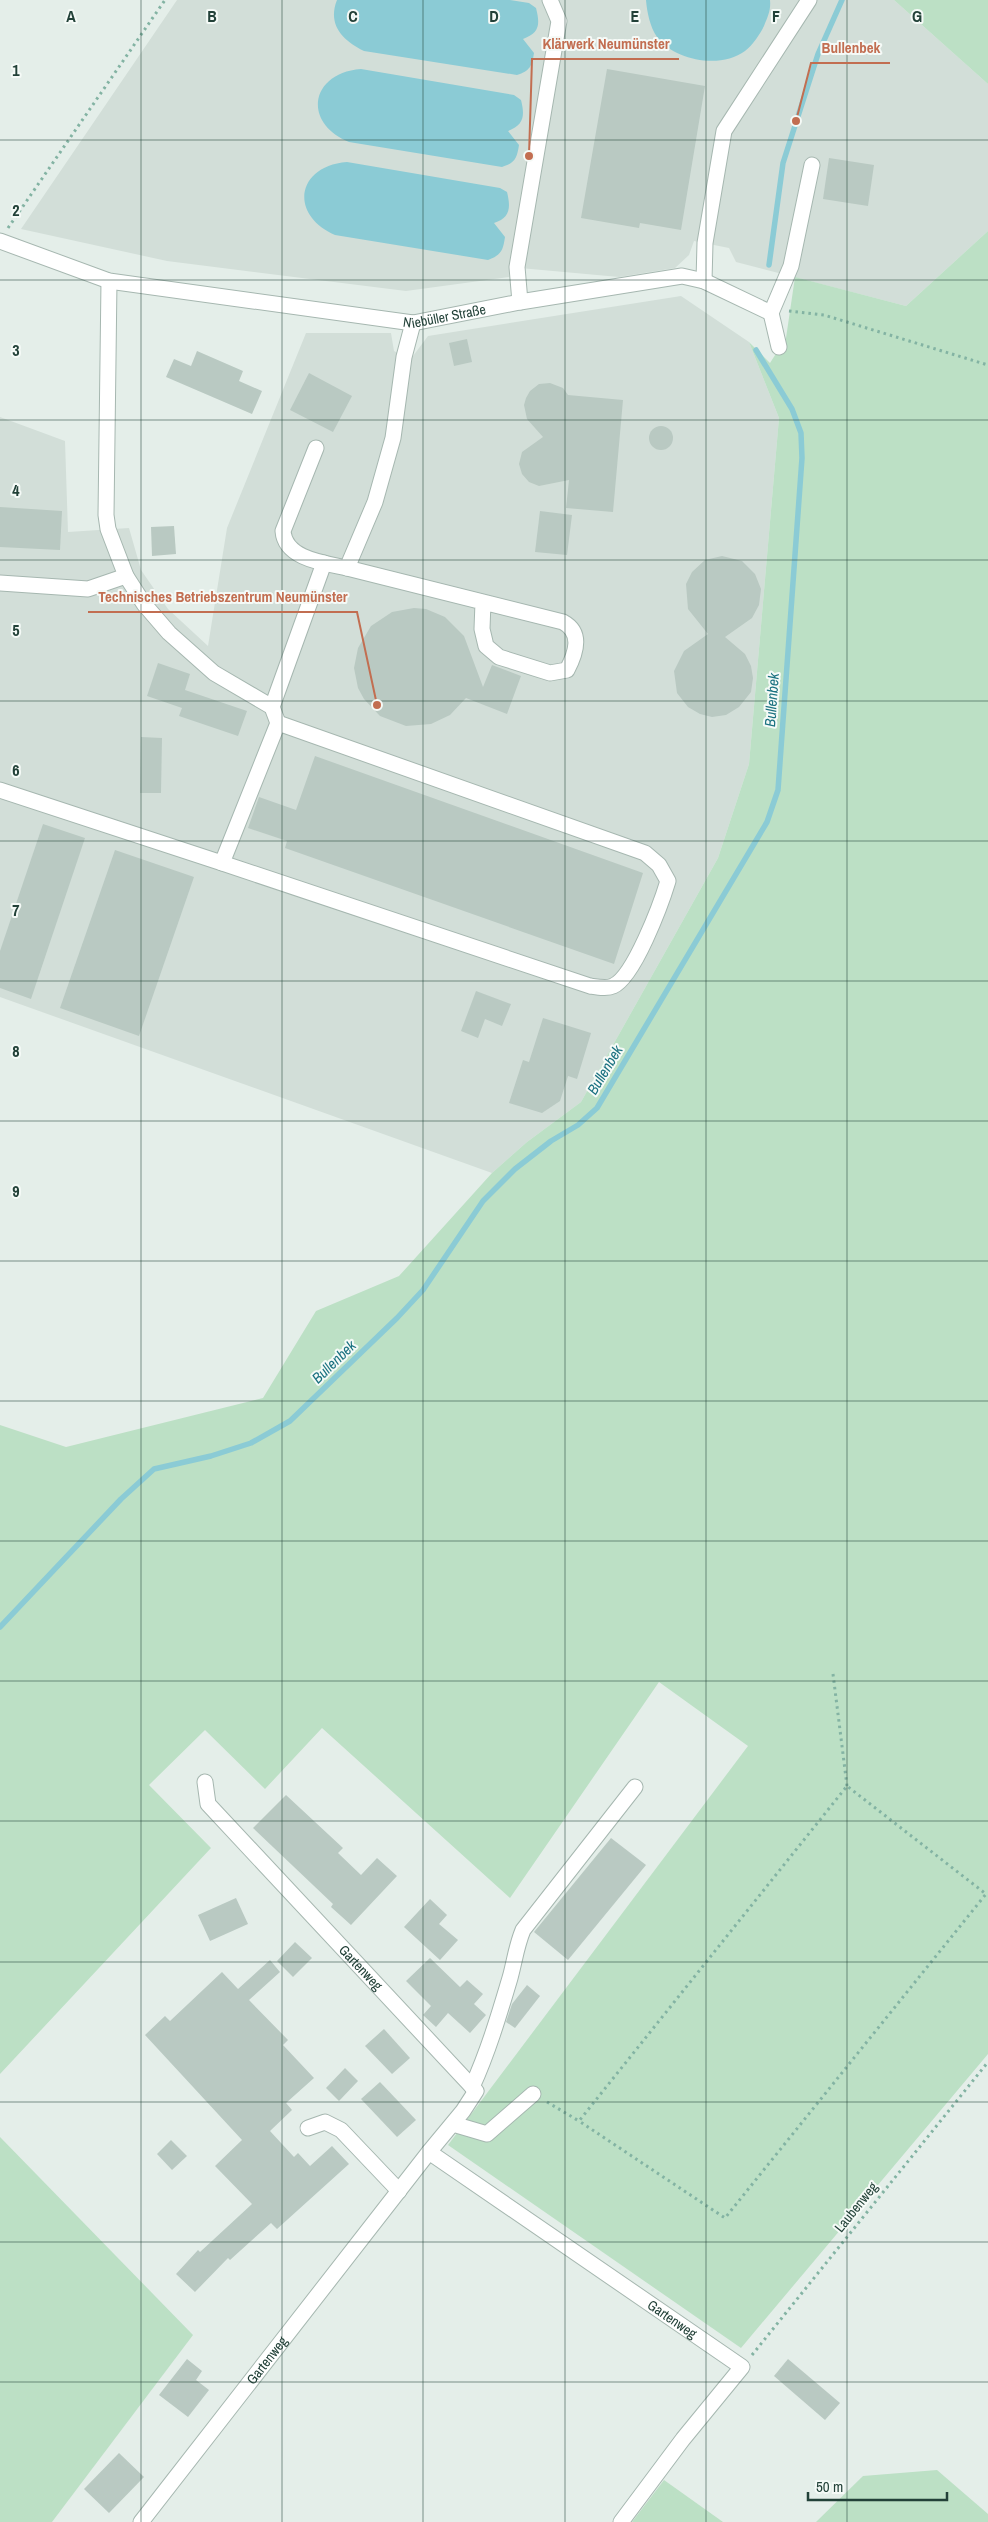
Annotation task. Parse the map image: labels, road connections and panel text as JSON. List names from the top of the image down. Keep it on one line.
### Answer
{"streets":{"street":["Niebüller Straße","Gartenweg"],"path":["Laubenweg"]},"crossings":[["Gartenweg","Laubenweg"]],"water":["Bullenbek"],"places":["Bullenbek","Klärwerk Neumünster","Technisches Betriebszentrum Neumünster"],"scale_bar":"50 m","grid":{"columns":["A","B","C","D","E","F","G"],"rows":["1","2","3","4","5","6","7","8","9"]}}
